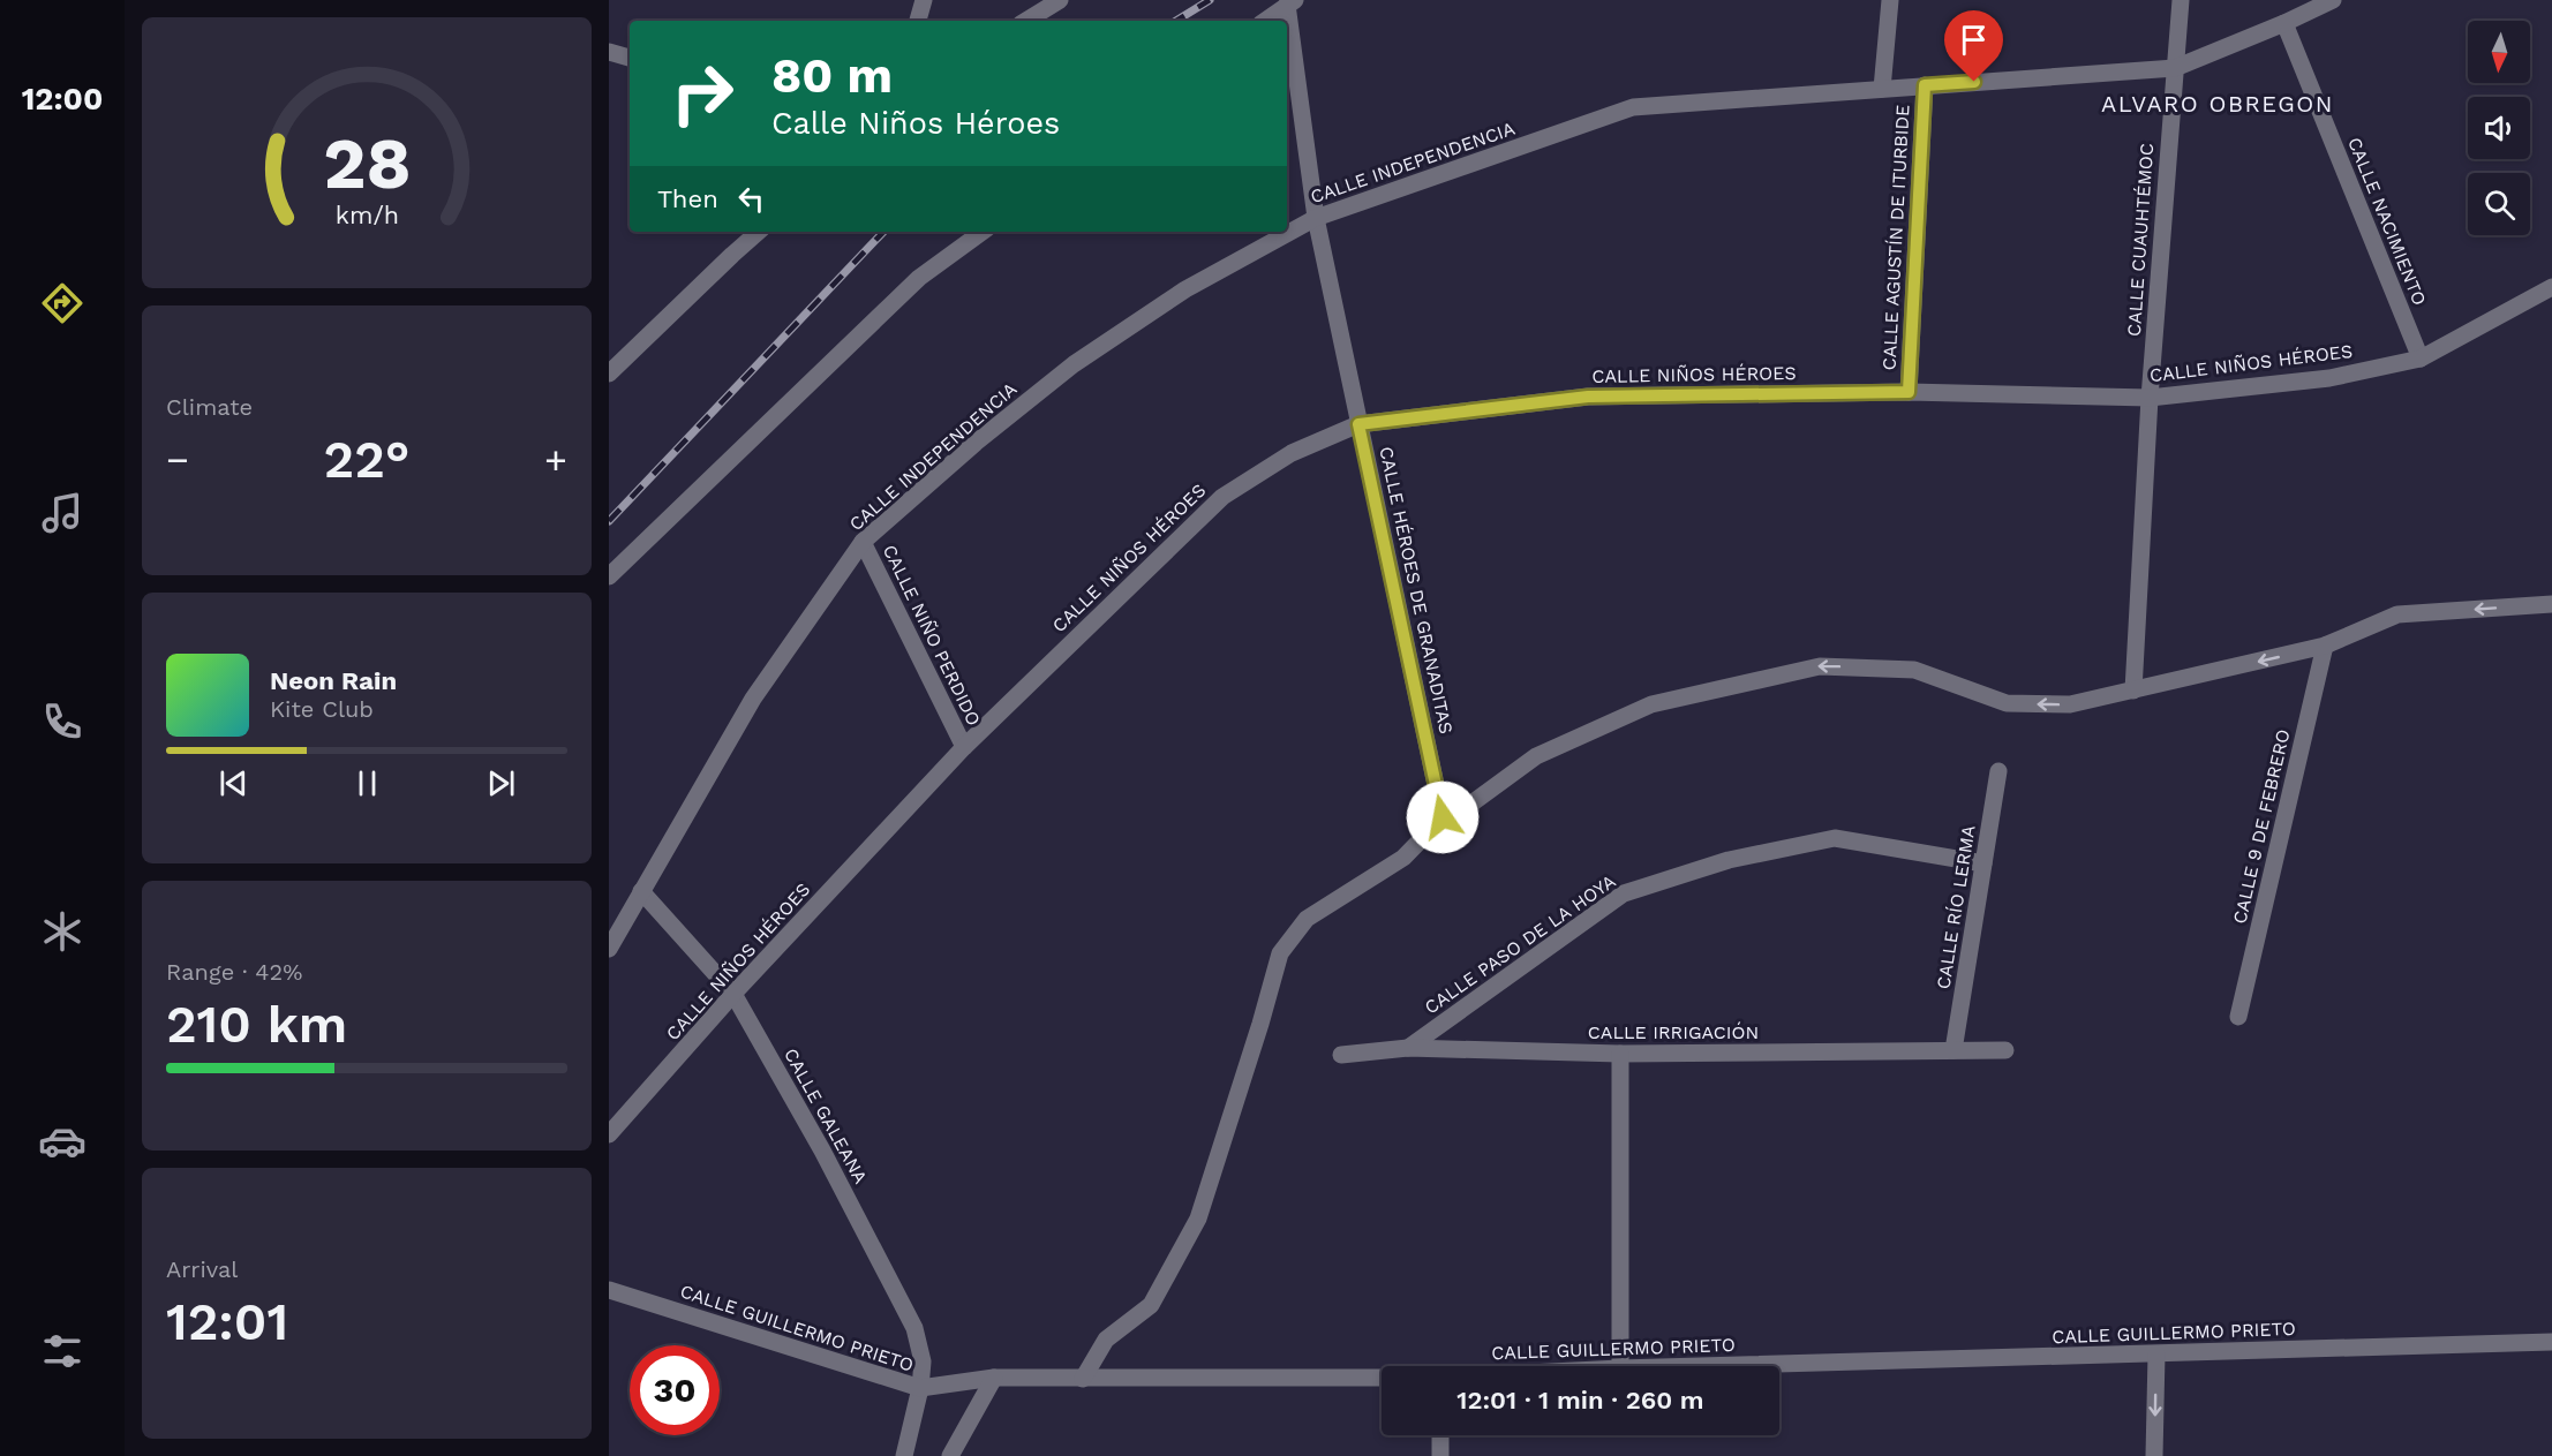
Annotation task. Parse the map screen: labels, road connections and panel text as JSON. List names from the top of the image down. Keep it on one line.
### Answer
{"streets":{"street":["CALLE INDEPENDENCIA","CALLE NACIMIENTO","CALLE AGUSTÍN DE ITURBIDE","CALLE CUAUHTÉMOC","CALLE NIÑOS HÉROES","CALLE HÉROES DE GRANADITAS","CALLE NIÑO PERDIDO","CALLE 9 DE FEBRERO","CALLE RÍO LERMA","CALLE PASO DE LA HOYA","CALLE IRRIGACIÓN","CALLE GALEANA","CALLE GUILLERMO PRIETO"]},"crossings":[["CALLE INDEPENDENCIA","CALLE NACIMIENTO"],["CALLE INDEPENDENCIA","CALLE AGUSTÍN DE ITURBIDE"],["CALLE INDEPENDENCIA","CALLE CUAUHTÉMOC"],["CALLE INDEPENDENCIA","CALLE HÉROES DE GRANADITAS"],["CALLE INDEPENDENCIA","CALLE NIÑO PERDIDO"],["CALLE INDEPENDENCIA","CALLE GALEANA"],["CALLE NACIMIENTO","CALLE NIÑOS HÉROES"],["CALLE AGUSTÍN DE ITURBIDE","CALLE NIÑOS HÉROES"],["CALLE CUAUHTÉMOC","CALLE NIÑOS HÉROES"],["CALLE NIÑOS HÉROES","CALLE HÉROES DE GRANADITAS"],["CALLE NIÑOS HÉROES","CALLE NIÑO PERDIDO"],["CALLE NIÑOS HÉROES","CALLE GALEANA"],["CALLE RÍO LERMA","CALLE PASO DE LA HOYA"],["CALLE RÍO LERMA","CALLE IRRIGACIÓN"],["CALLE PASO DE LA HOYA","CALLE IRRIGACIÓN"],["CALLE GALEANA","CALLE GUILLERMO PRIETO"]],"districts":["ALVARO OBREGON"],"north":"bottom","page":{"tabs":"12:00","turn":["80 m","Calle Niños Héroes"],"then":"Then","tile":["Climate",["Range · 42%","210 km"],["Arrival","12:01"]],"heat":["−","22°","+"],"song":["Neon Rain","Kite Club"],"limit":"30","trip":"12:01 · 1 min · 260 m","gauge":["28","km/h"]}}
